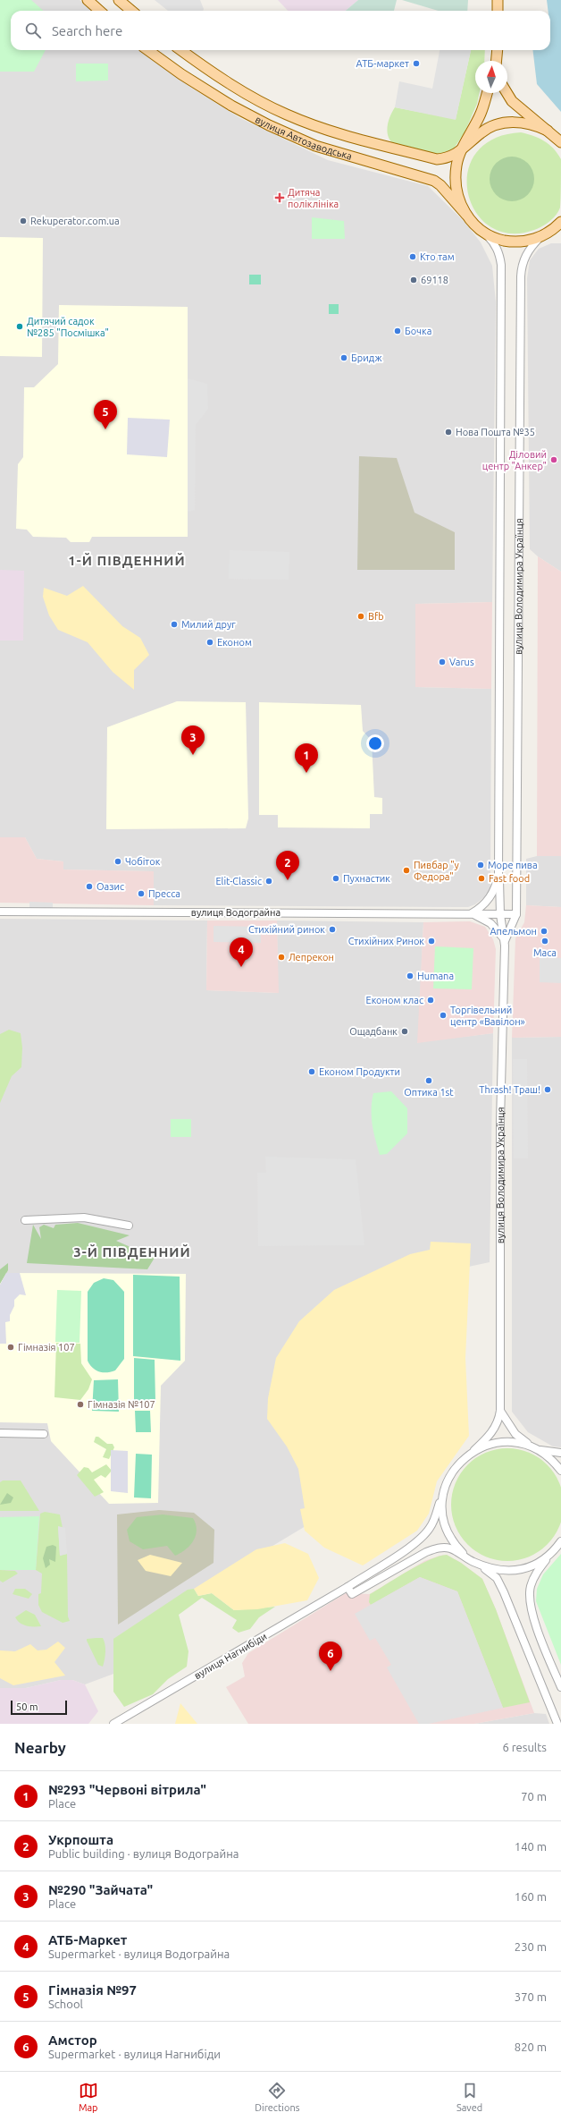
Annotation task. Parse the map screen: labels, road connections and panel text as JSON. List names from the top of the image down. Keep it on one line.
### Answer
{"streets":{"main road":["вулиця Автозаводська","вулиця Володимира Українця"],"street":["вулиця Водограйна","вулиця Нагнибіди"]},"crossings":[["вулиця Автозаводська","вулиця Володимира Українця"],["вулиця Володимира Українця","вулиця Водограйна"],["вулиця Володимира Українця","вулиця Нагнибіди"]],"districts":["1-Й ПІВДЕННИЙ","3-Й ПІВДЕННИЙ"],"places":{"other":["АТБ-маркет","Rekuperator.com.ua","Кто там","69118","Дитячий садок №285 \"Посмішка\"","Бочка","Бридж","Нова Пошта №35","Діловий центр \"Анкер\"","Bfb","Милий друг","Економ","Varus","Чобіток","Море пива","Пивбар \"у Федора\"","Пухнастик","Fast food","Elit-Classic","Оазис","Пресса","Стихійний ринок","Апельмон","Стихійних Ринок","Маса","Лепрекон","Humana","Економ клас","Торгівельний центр «Вавілон»","Ощадбанк","Економ Продукти","Оптика 1st","Thrash! Траш!","Гімназія 107","Гімназія №107"],"health":["Дитяча поліклініка"]},"scale_bar":"50 m","north":"top","page":{"search":"Search here","pins":["5","3","1","2","4","6"],"scale":"50 m","heading":["Nearby","6 results"],"list":[{"mark":"1","name":"№293 \"Червоні вітрила\"","note":"Place","value":"70 m"},{"mark":"2","name":"Укрпошта","note":"Public building · вулиця Водограйна","value":"140 m"},{"mark":"3","name":"№290 \"Зайчата\"","note":"Place","value":"160 m"},{"mark":"4","name":"АТБ-Маркет","note":"Supermarket · вулиця Водограйна","value":"230 m"},{"mark":"5","name":"Гімназія №97","note":"School","value":"370 m"},{"mark":"6","name":"Амстор","note":"Supermarket · вулиця Нагнибіди","value":"820 m"}],"nav":["Map","Directions","Saved"]}}
